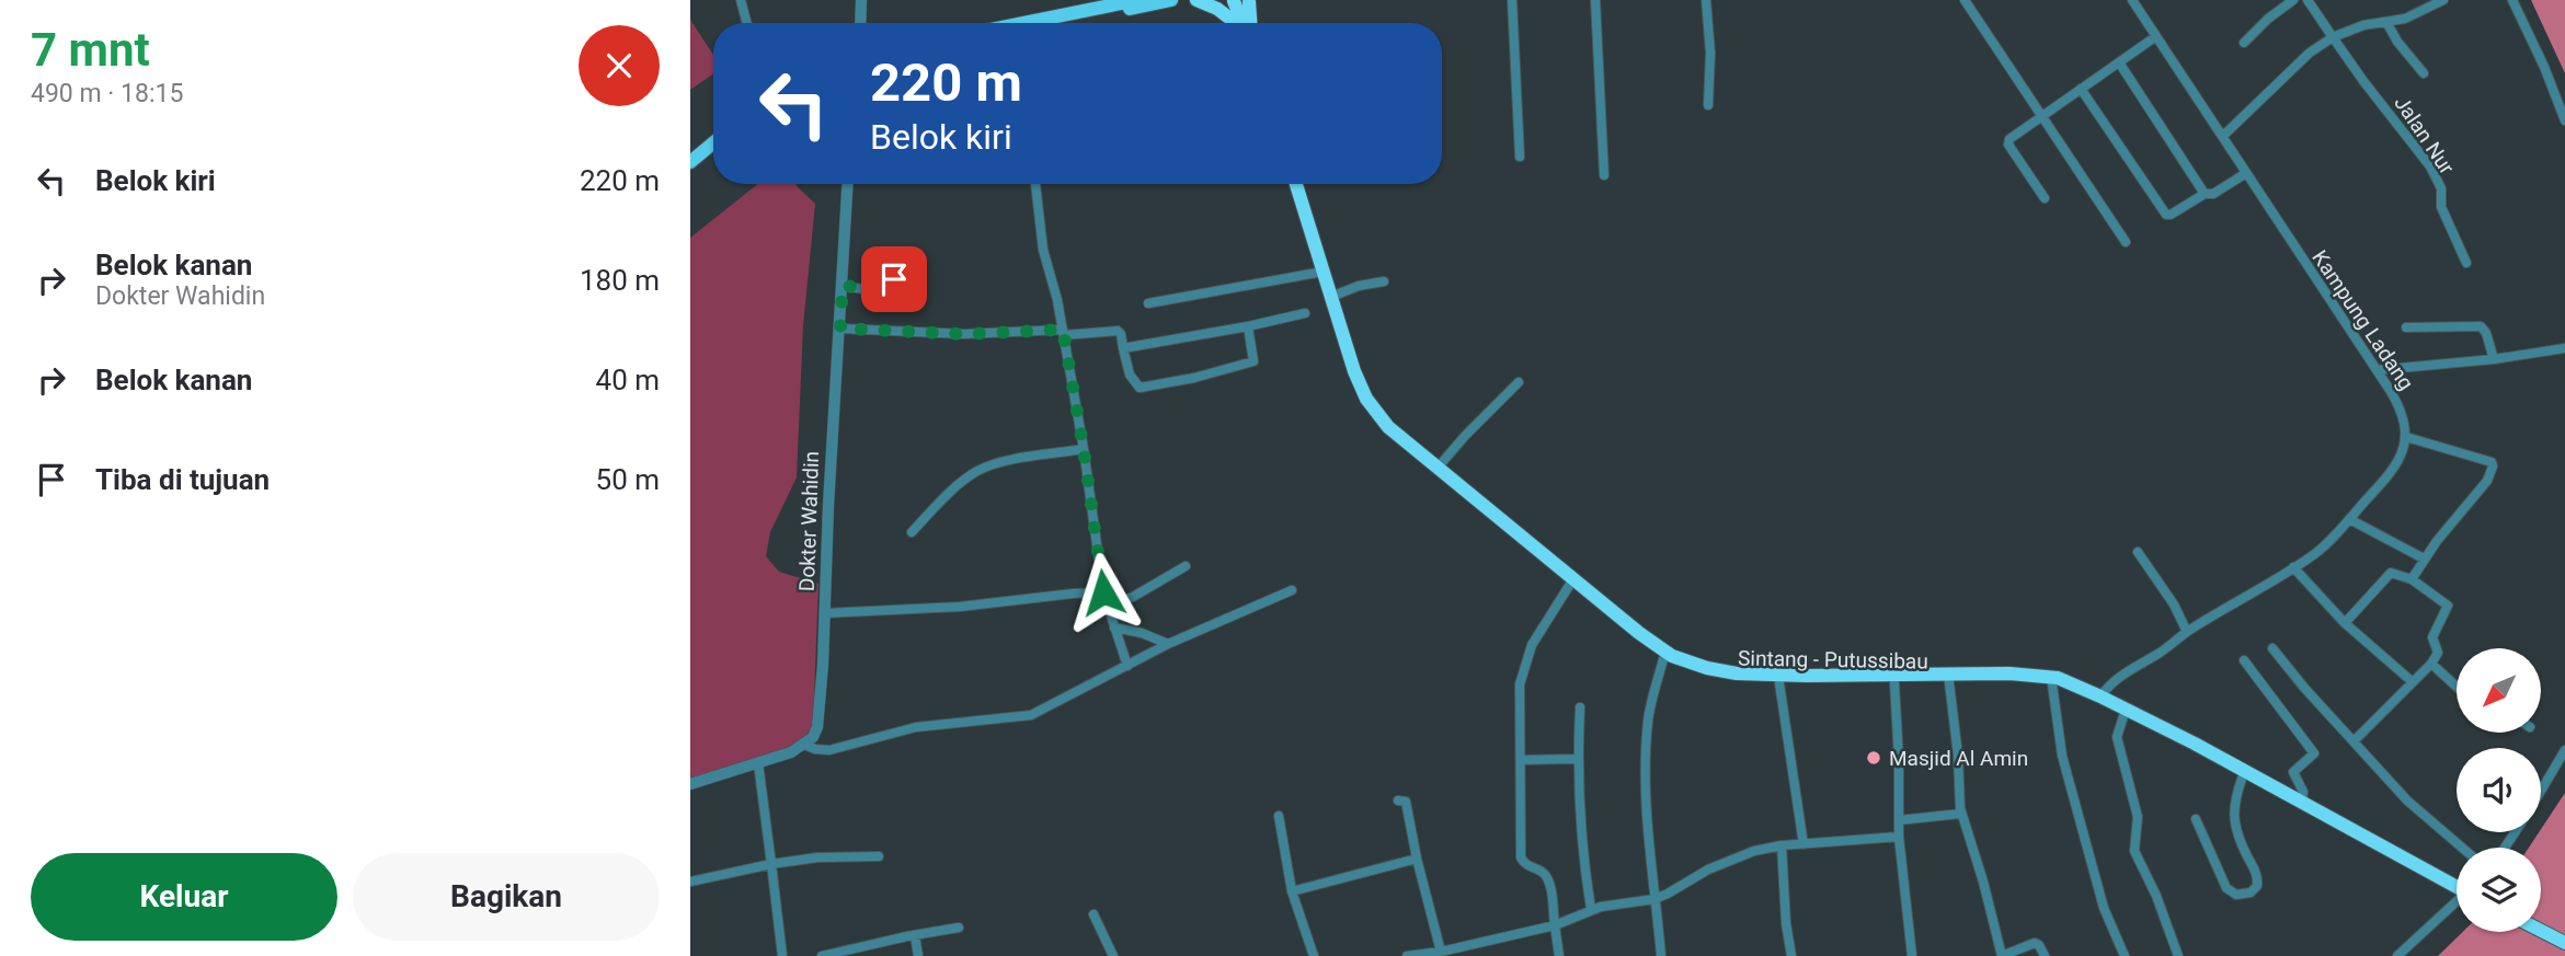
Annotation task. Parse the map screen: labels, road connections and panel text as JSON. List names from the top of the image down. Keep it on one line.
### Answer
{"streets":{"highway":["Sintang - Putussibau"],"street":["Jalan Nur","Kampung Ladang","Dokter Wahidin"]},"places":["Masjid Al Amin"],"north":"bottom left","page":{"heading":["7 mnt","490 m · 18:15"],"turn":["220 m","Belok kiri"],"list":[{"name":"Belok kiri","value":"220 m"},{"name":"Belok kanan","note":"Dokter Wahidin","value":"180 m"},{"name":"Belok kanan","value":"40 m"},{"name":"Tiba di tujuan","value":"50 m"}],"buttons":["Keluar","Bagikan"]}}
